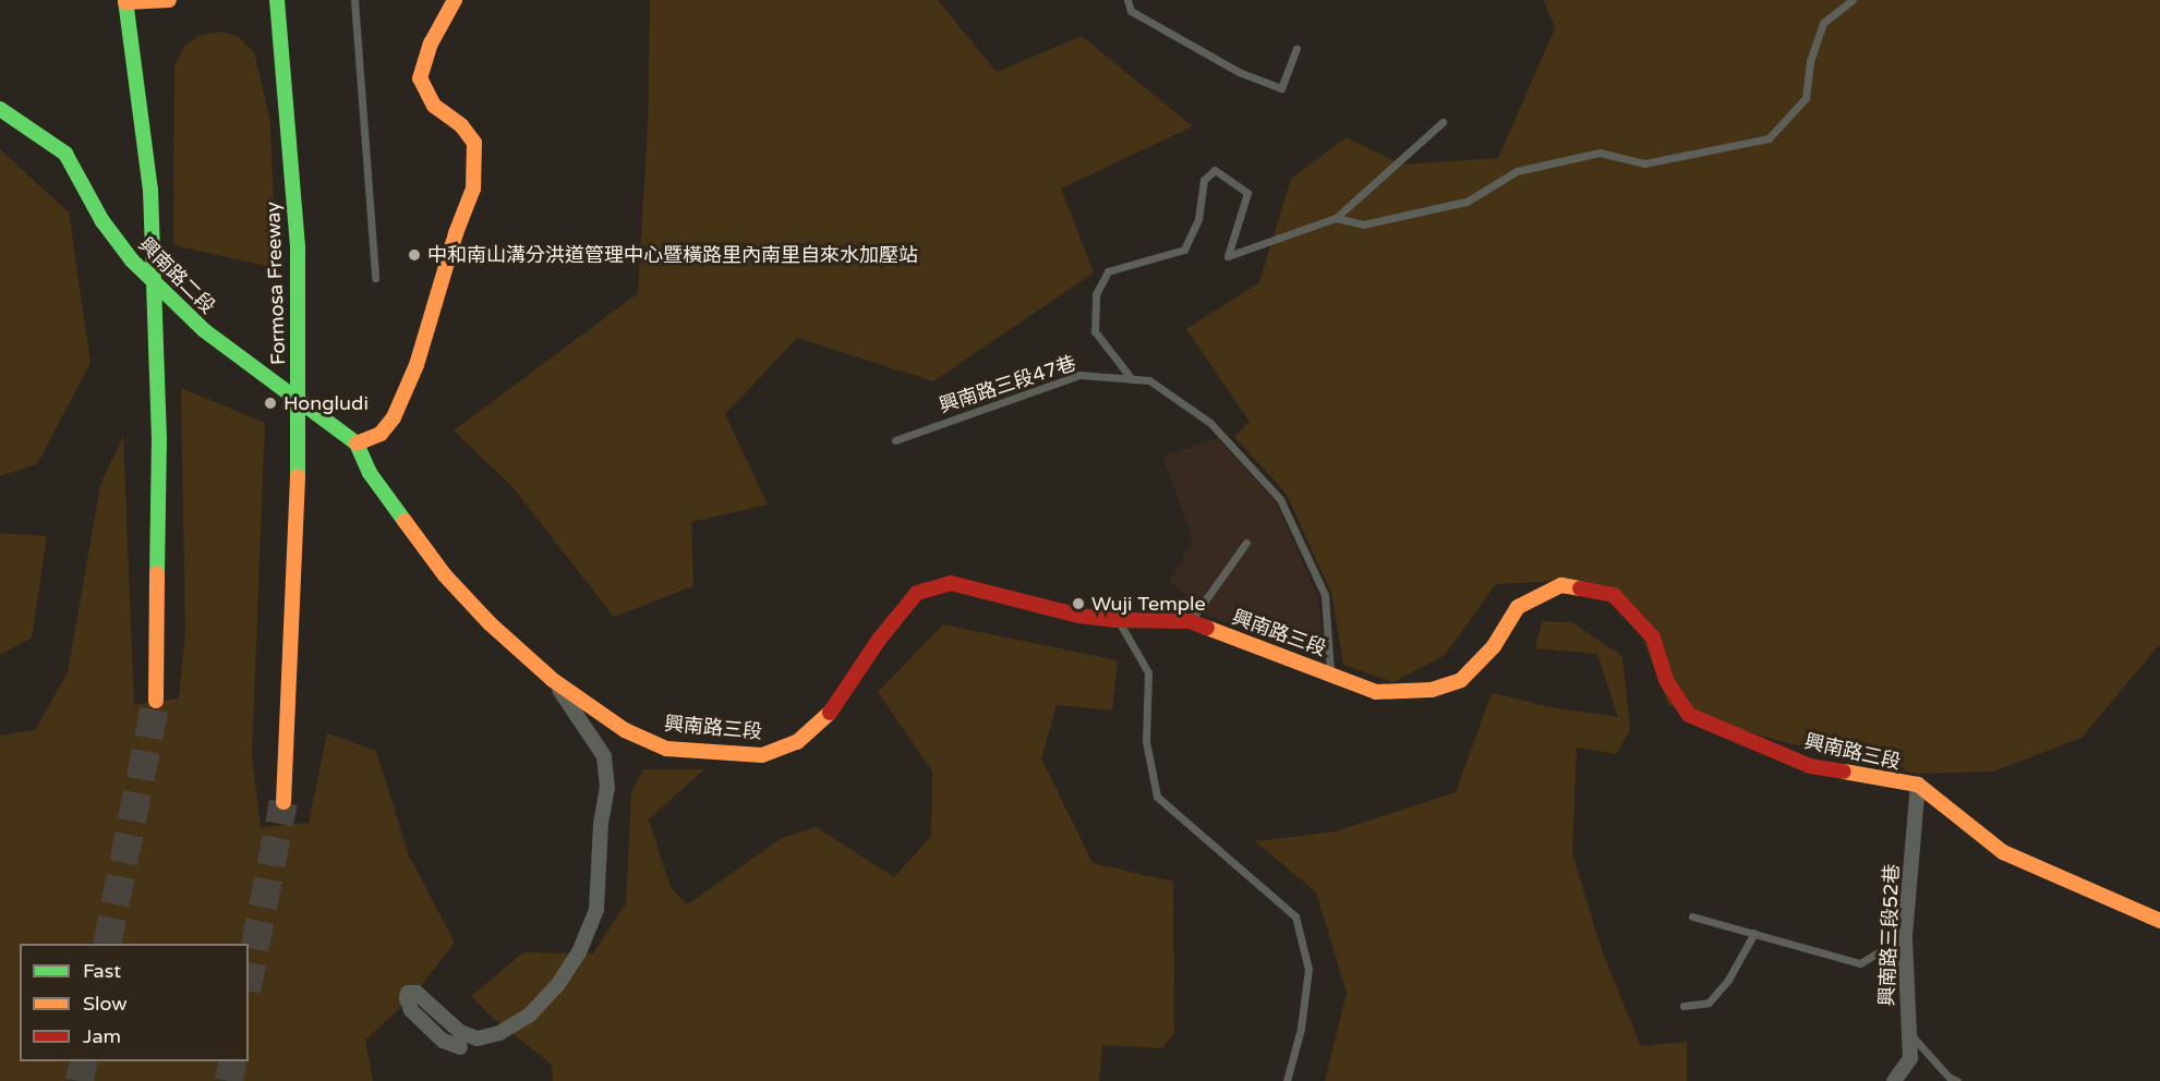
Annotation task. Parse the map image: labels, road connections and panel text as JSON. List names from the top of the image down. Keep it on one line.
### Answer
{"streets":{"main road":["興南路二段","Formosa Freeway","興南路三段"],"street":["興南路三段52巷"],"lane":["興南路三段47巷"]},"crossings":[["興南路二段","興南路三段"],["興南路三段47巷","興南路三段"],["興南路三段","興南路三段52巷"]],"places":["中和南山溝分洪道管理中心暨橫路里內南里自來水加壓站","Hongludi","Wuji Temple"],"legend":["Fast","Slow","Jam"]}
